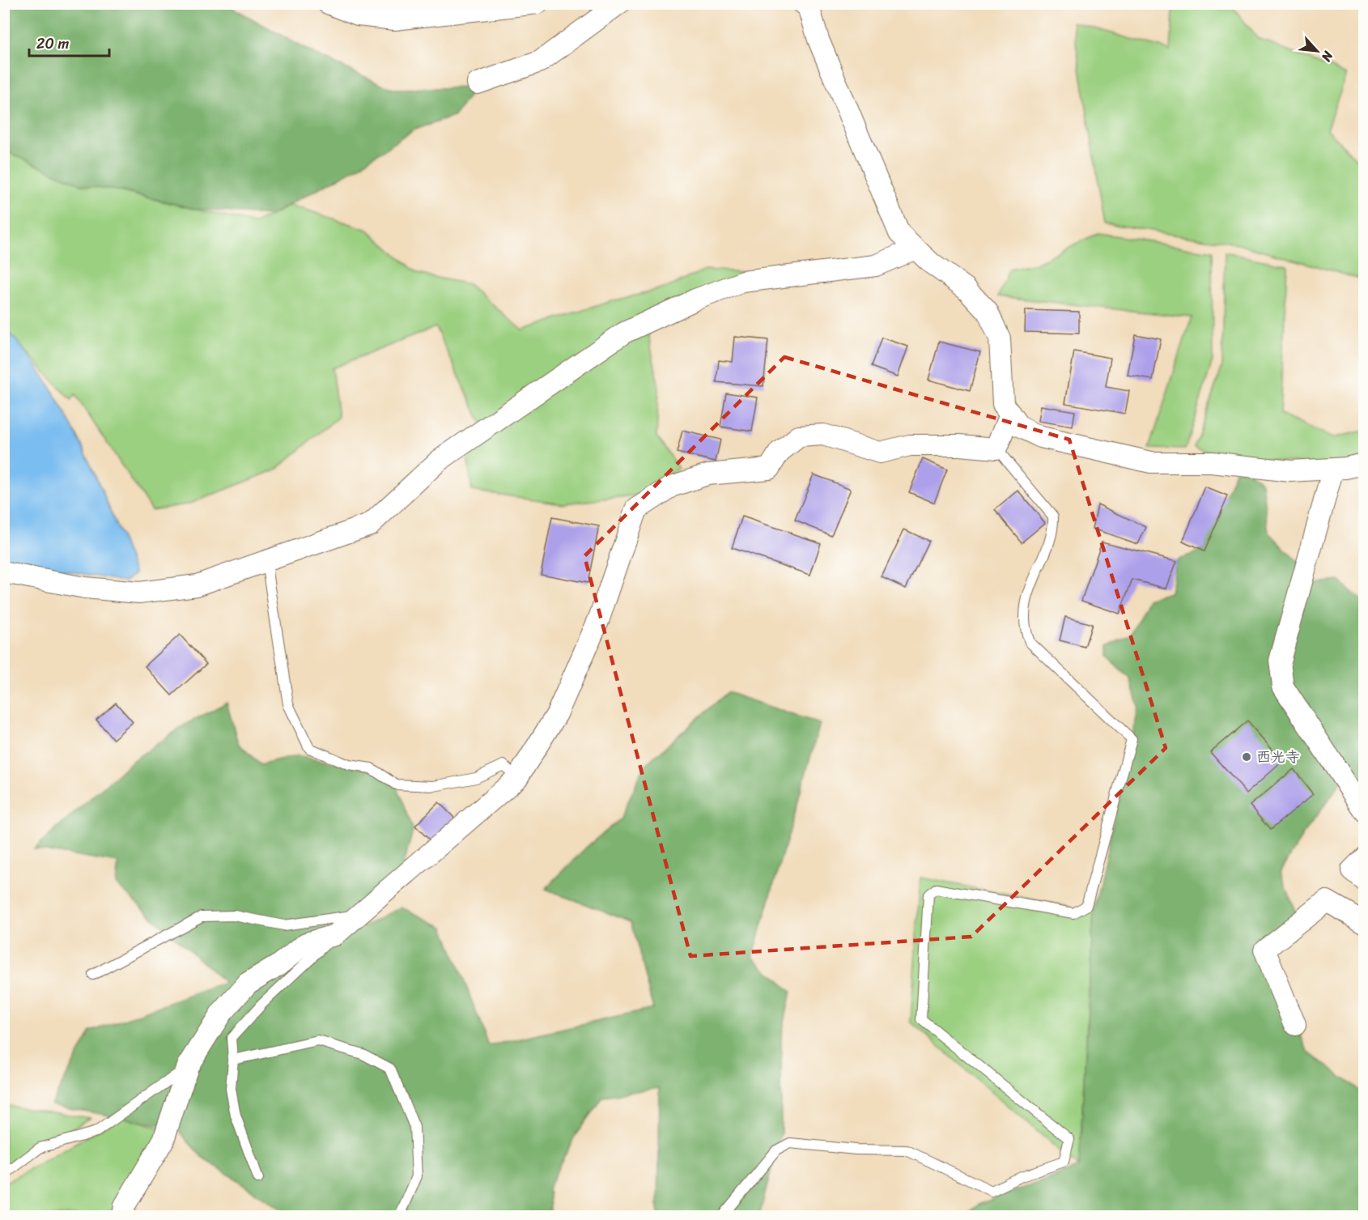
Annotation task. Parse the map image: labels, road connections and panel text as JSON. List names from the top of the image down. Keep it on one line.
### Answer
{"places":["西光寺"],"scale_bar":"20 m","north":"bottom right"}
